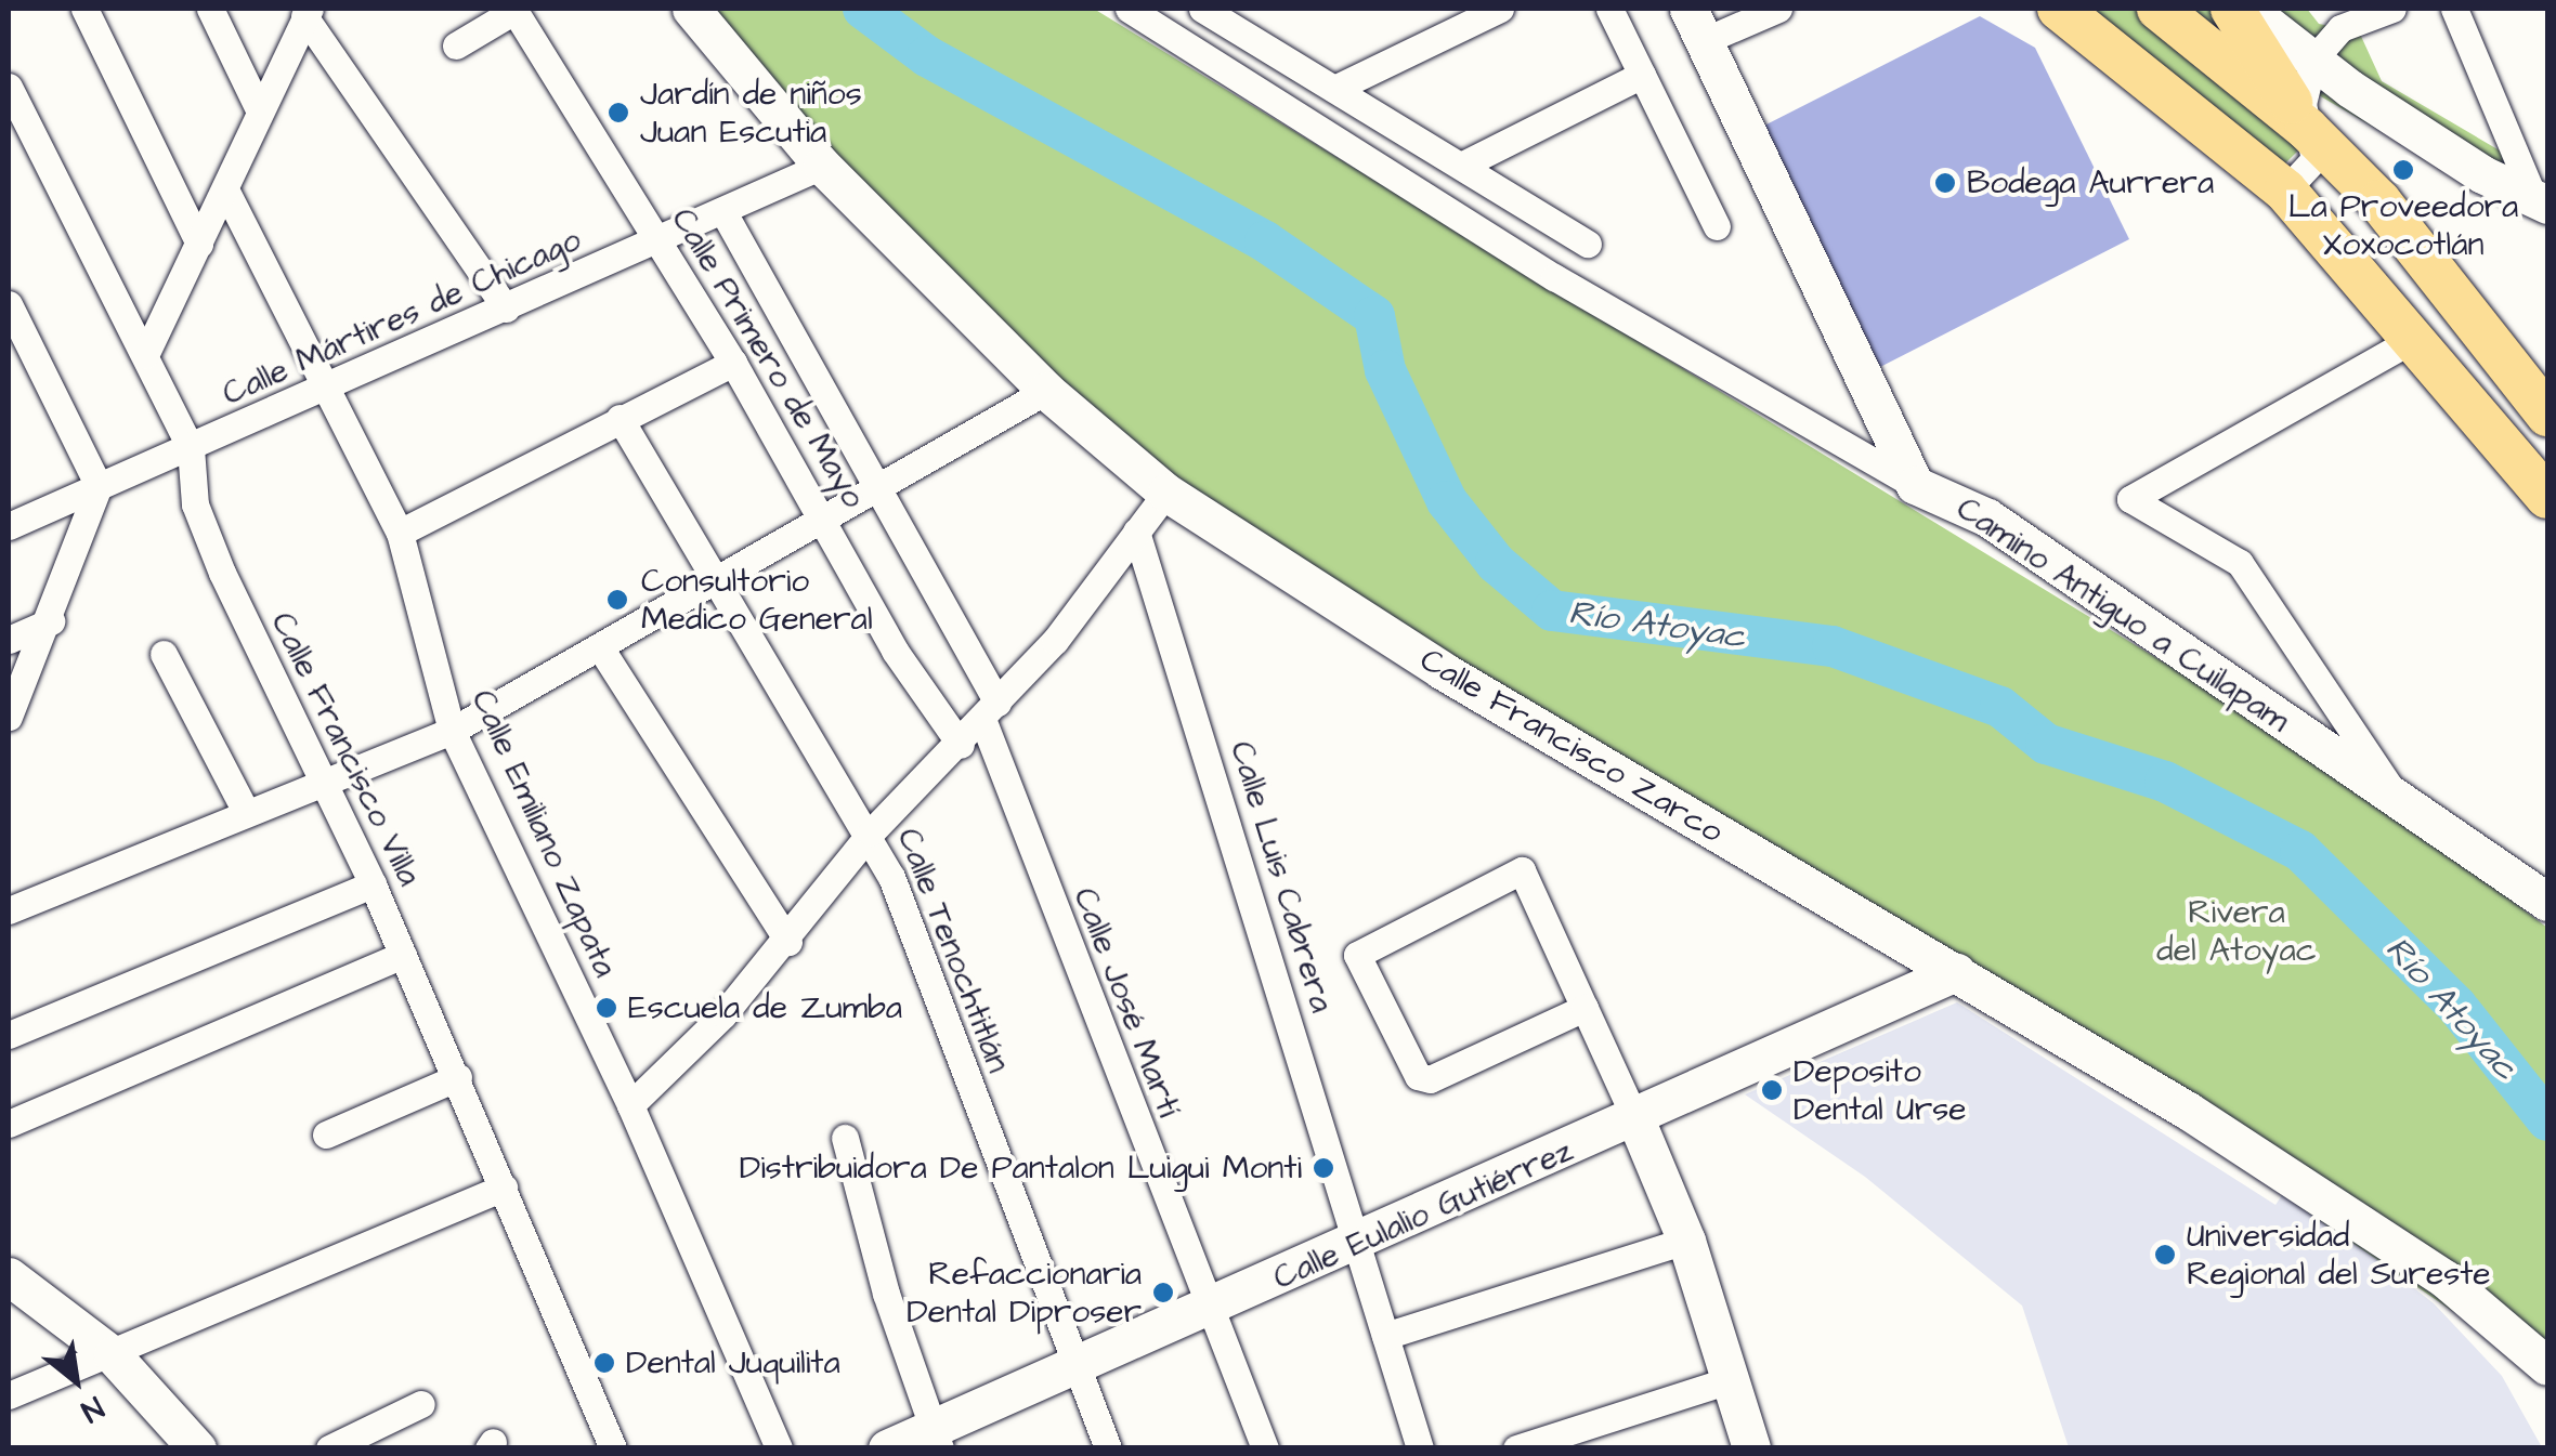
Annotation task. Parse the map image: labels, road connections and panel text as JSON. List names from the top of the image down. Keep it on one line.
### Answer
{"streets":{"street":["Calle Mártires de Chicago","Calle Primero de Mayo","Camino Antiguo a Cuilapam","Calle Francisco Zarco","Calle Francisco Villa","Calle Emiliano Zapata","Calle Luis Cabrera","Calle Tenochtitlán","Calle José Martí","Calle Eulalio Gutiérrez"]},"crossings":[["Calle Mártires de Chicago","Calle Primero de Mayo"],["Calle Mártires de Chicago","Calle Francisco Zarco"],["Calle Mártires de Chicago","Calle Francisco Villa"],["Calle Mártires de Chicago","Calle Emiliano Zapata"],["Calle Mártires de Chicago","Calle José Martí"],["Calle Francisco Zarco","Calle Eulalio Gutiérrez"],["Calle Luis Cabrera","Calle Eulalio Gutiérrez"],["Calle Tenochtitlán","Calle Eulalio Gutiérrez"],["Calle José Martí","Calle Eulalio Gutiérrez"]],"water":["Río Atoyac"],"parks":["Rivera del Atoyac"],"places":["Jardín de niños Juan Escutia","La Proveedora Xoxocotlán","Bodega Aurrera","Consultorio Medico General","Escuela de Zumba","Deposito Dental Urse","Distribuidora De Pantalon Luigui Monti","Universidad Regional del Sureste","Refaccionaria Dental Diproser","Dental Juquilita"],"north":"bottom right"}
